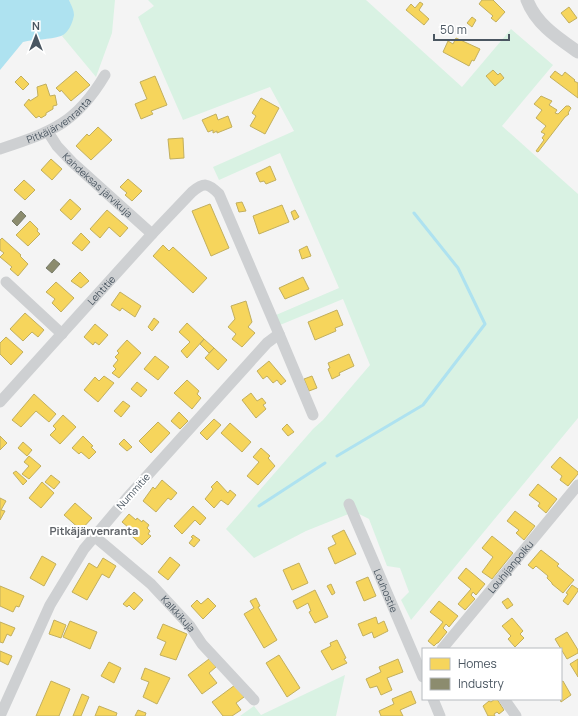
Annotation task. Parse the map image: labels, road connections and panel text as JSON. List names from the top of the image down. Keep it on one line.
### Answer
{"streets":{"street":["Pitkäjärvenranta","Kahdeksas järvikuja","Lehtitie","Nummitie","Louhijanpolku","Louhostie","Kalkkikuja"]},"crossings":[["Pitkäjärvenranta","Kahdeksas järvikuja"],["Kahdeksas järvikuja","Lehtitie"],["Lehtitie","Nummitie"],["Nummitie","Kalkkikuja"]],"districts":["Pitkäjärvenranta"],"legend":["Homes","Industry"],"scale_bar":"50 m","north":"top"}
